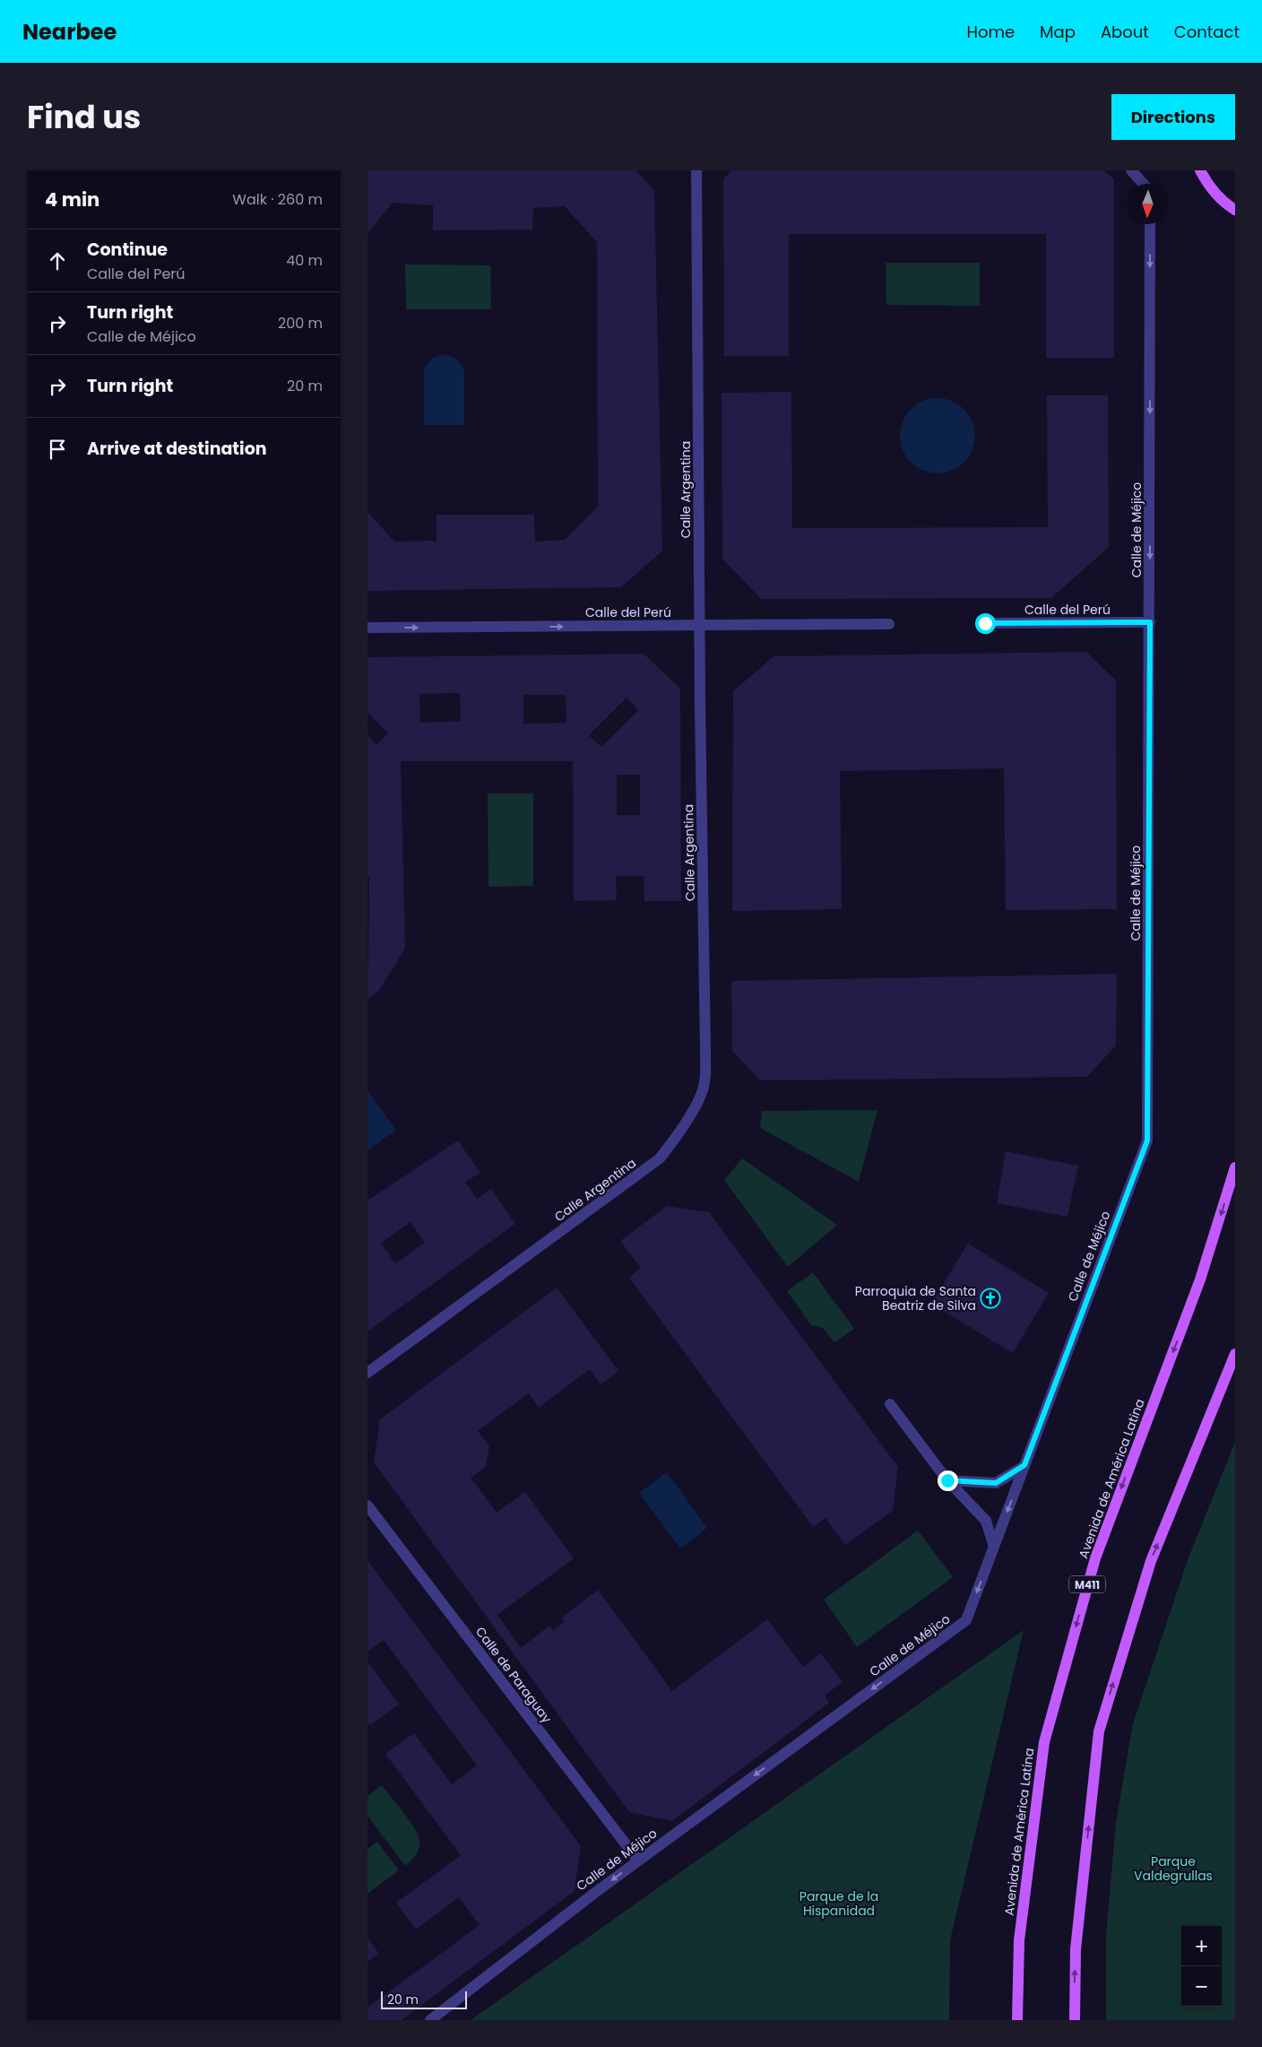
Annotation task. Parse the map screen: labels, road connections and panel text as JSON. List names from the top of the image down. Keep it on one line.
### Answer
{"streets":{"main road":["Avenida de América Latina","M411"],"street":["Calle Argentina","Calle de Méjico","Calle del Perú","Calle de Paraguay"]},"crossings":[["Calle Argentina","Calle del Perú"],["Calle de Méjico","Calle del Perú"],["Calle de Méjico","Calle de Paraguay"]],"one_way":["Calle de Méjico","Calle del Perú"],"parks":["Parque Valdegrullas","Parque de la Hispanidad"],"places":{"church":["Parroquia de Santa Beatriz de Silva"]},"scale_bar":"20 m","north":"bottom","page":{"header":"Nearbee","nav":["Home","Map","About","Contact"],"title":"Find us","buttons":"Directions","heading":["4 min","Walk · 260 m"],"list":[["Continue","Calle del Perú","40 m"],["Turn right","Calle de Méjico","200 m"],["Turn right","20 m"],"Arrive at destination"],"map_buttons":["+","−"],"scale":"20 m"}}
